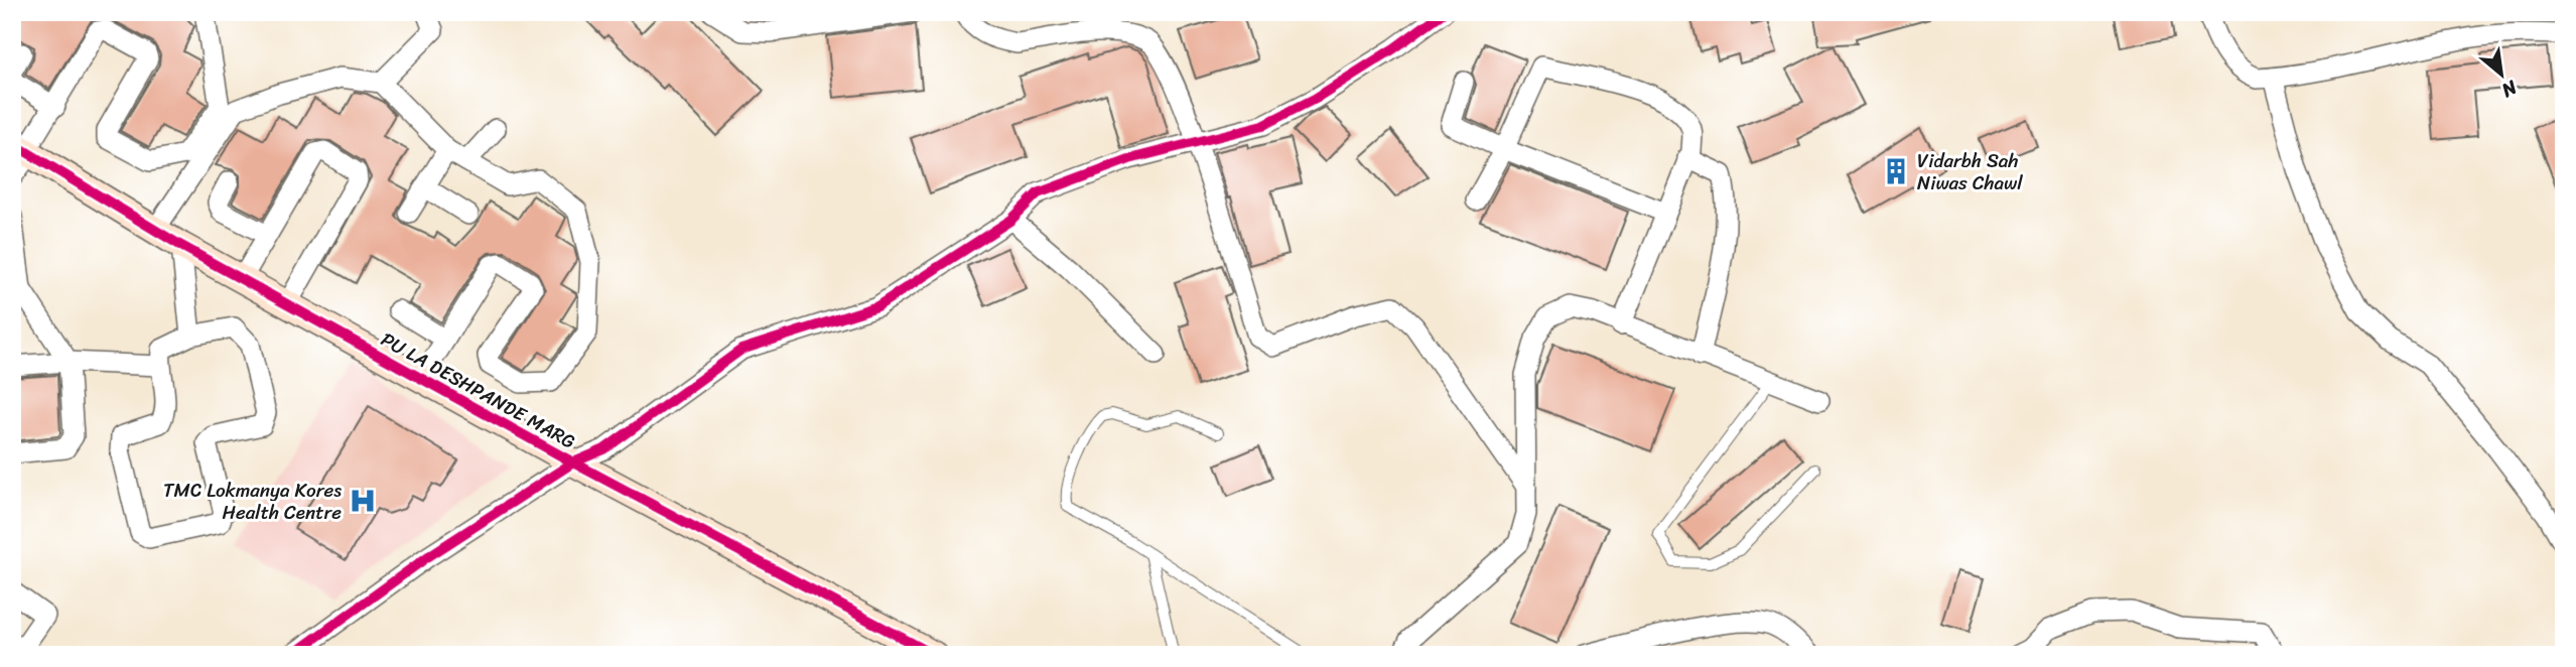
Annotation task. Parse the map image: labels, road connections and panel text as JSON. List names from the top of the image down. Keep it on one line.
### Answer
{"streets":{"street":["PU LA DESHPANDE MARG"]},"places":{"building":["Vidarbh Sah Niwas Chawl"],"hospital":["TMC Lokmanya Kores Health Centre"]},"north":"bottom right"}
